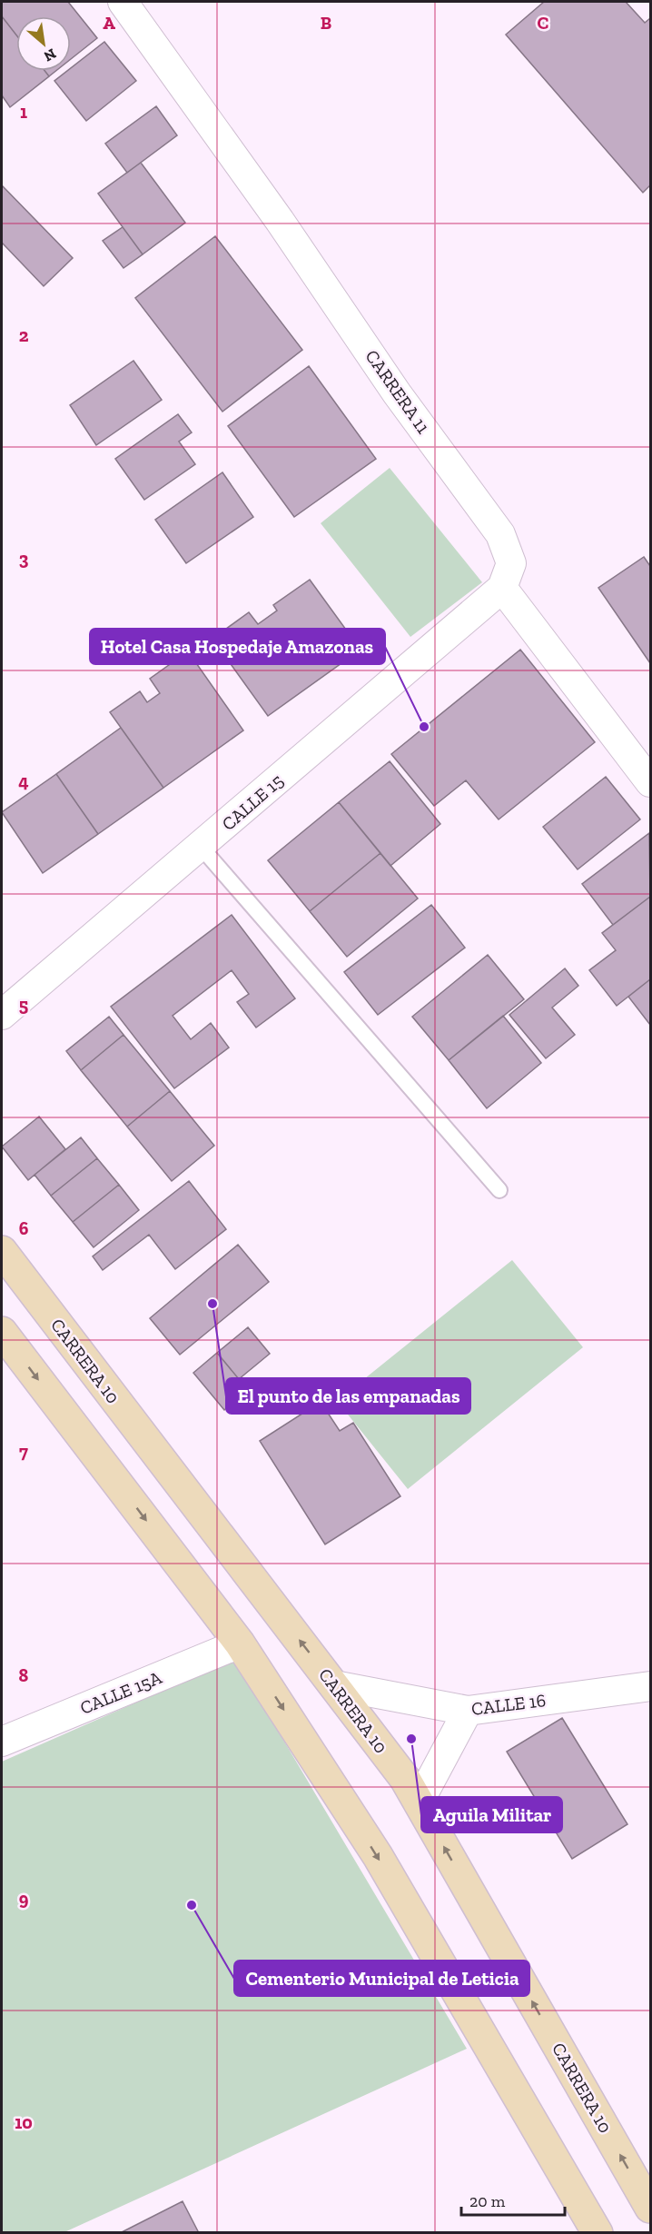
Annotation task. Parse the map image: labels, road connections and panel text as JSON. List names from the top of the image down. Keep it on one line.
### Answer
{"streets":{"main road":["CARRERA 10"],"street":["CARRERA 11","CALLE 15","CALLE 15A","CALLE 16"]},"crossings":[["CARRERA 11","CALLE 15"],["CARRERA 10","CALLE 16"]],"places":["Hotel Casa Hospedaje Amazonas","El punto de las empanadas","Aguila Militar","Cementerio Municipal de Leticia"],"scale_bar":"20 m","north":"bottom right","grid":{"columns":["A","B","C"],"rows":["1","2","3","4","5","6","7","8","9","10"]}}
